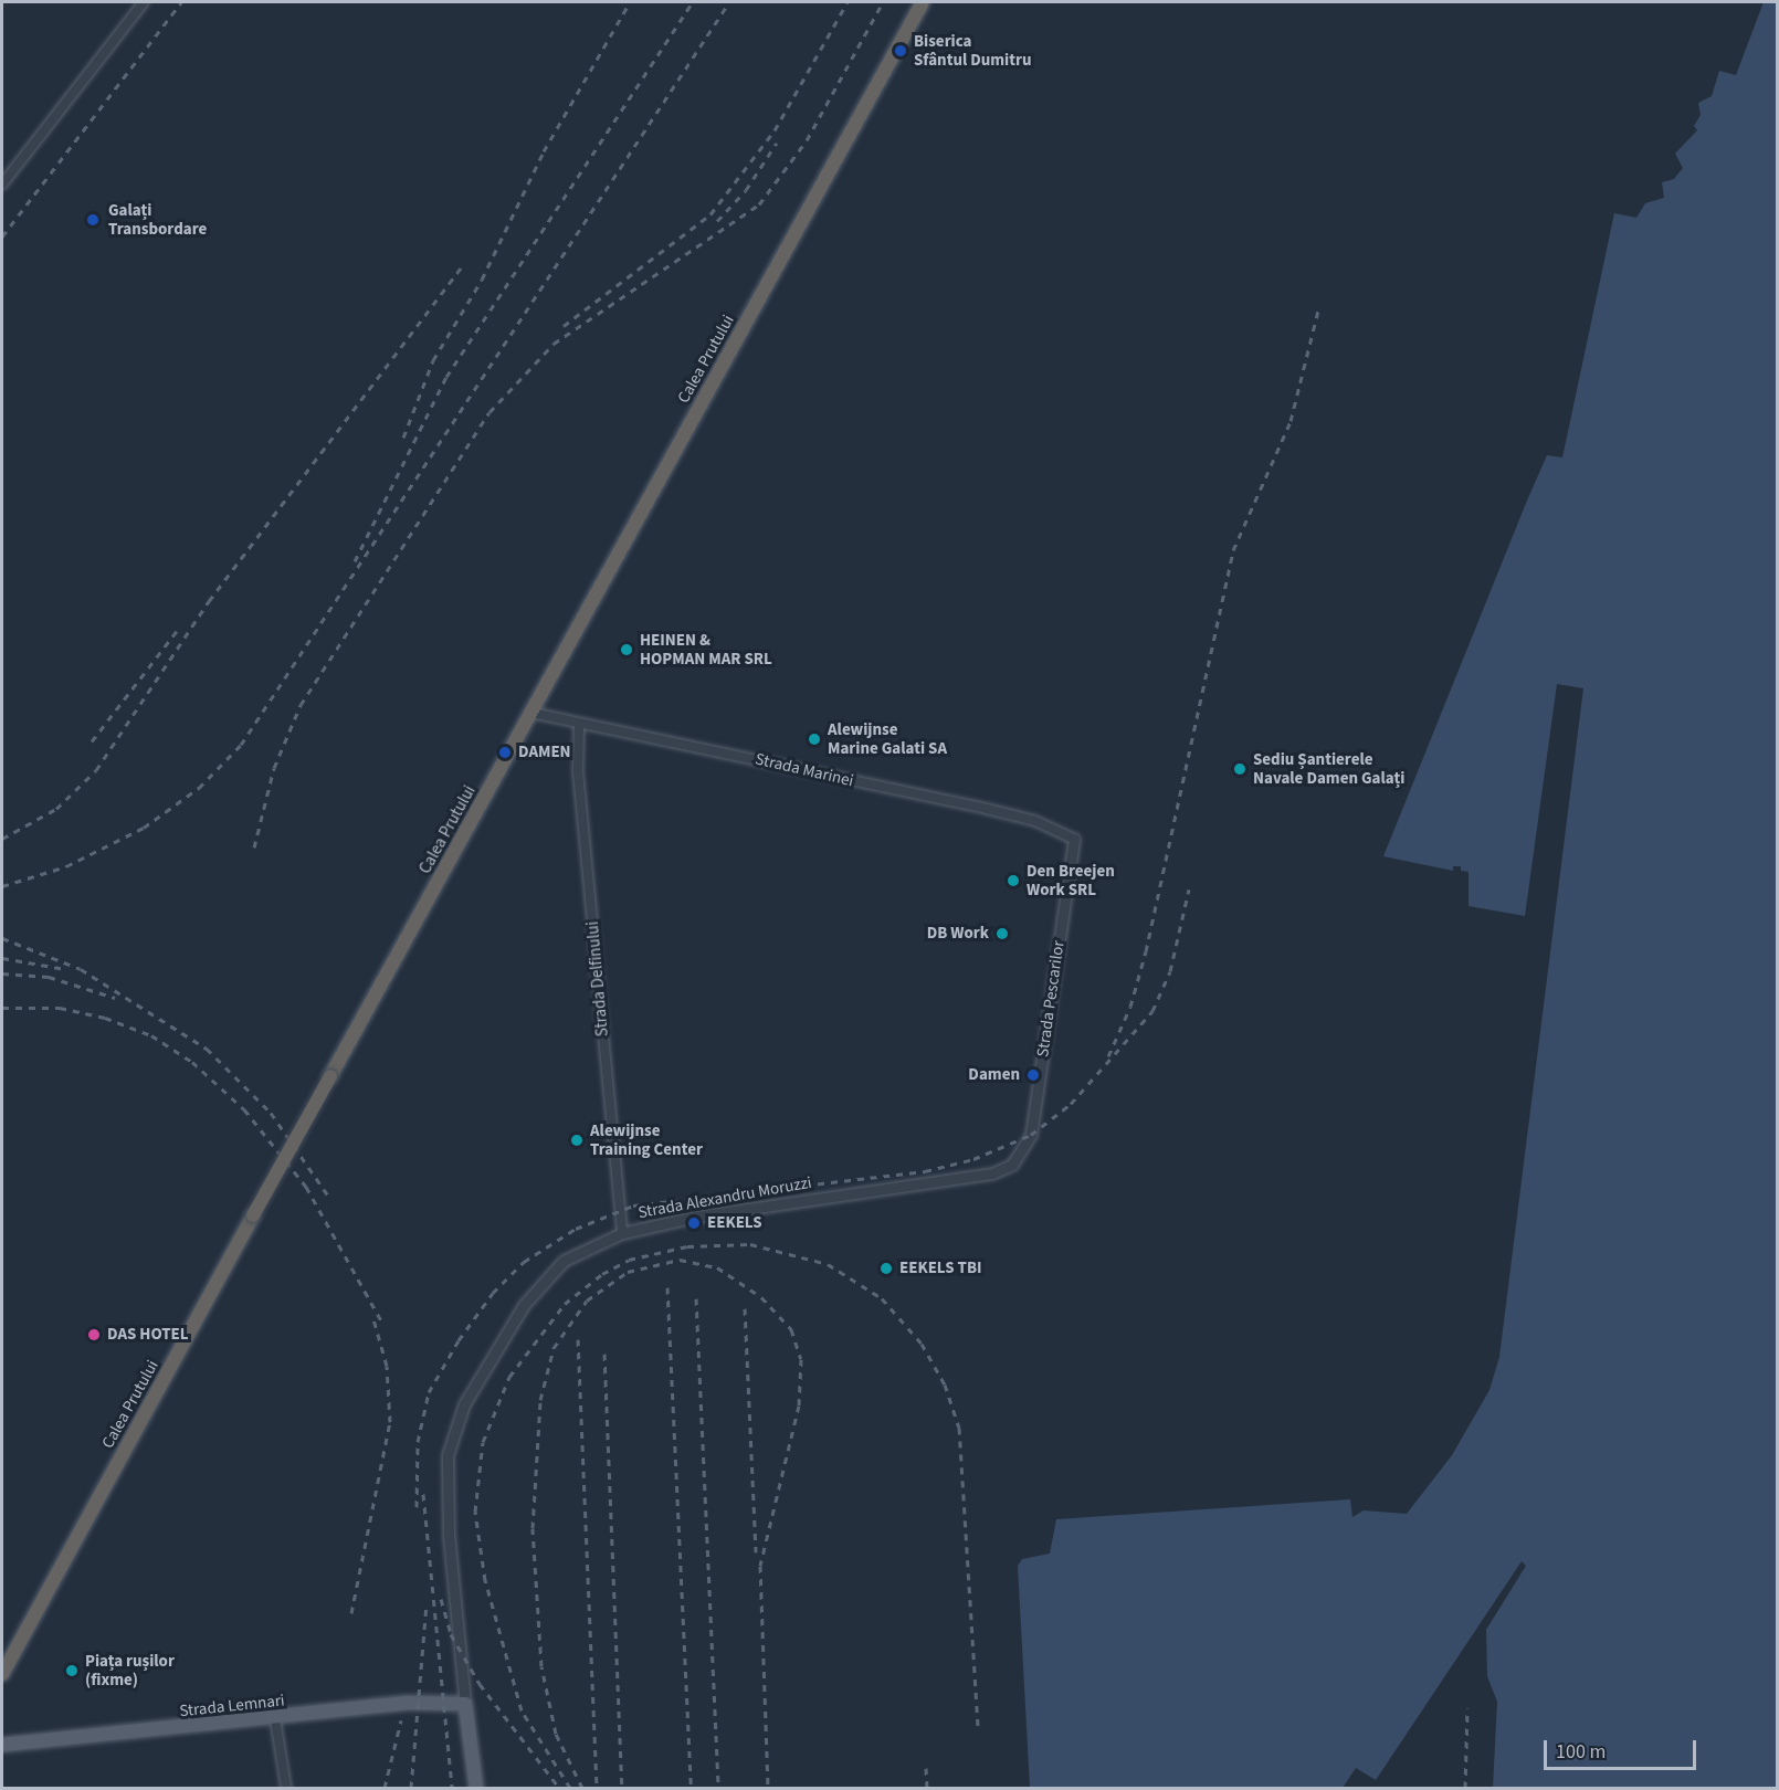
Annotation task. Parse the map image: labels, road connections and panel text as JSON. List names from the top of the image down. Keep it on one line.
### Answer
{"streets":{"highway":["Calea Prutului"],"main road":["Strada Alexandru Moruzzi","Strada Lemnari"],"street":["Strada Marinei","Strada Delfinului","Strada Pescarilor"]},"crossings":[["Calea Prutului","Strada Marinei"],["Strada Marinei","Strada Delfinului"],["Strada Marinei","Strada Pescarilor"],["Strada Delfinului","Strada Alexandru Moruzzi"],["Strada Pescarilor","Strada Alexandru Moruzzi"],["Strada Alexandru Moruzzi","Strada Lemnari"]],"places":["Biserica Sfântul Dumitru","Galați Transbordare","HEINEN & HOPMAN MAR SRL","Alewijnse Marine Galati SA","DAMEN","Sediu Șantierele Navale Damen Galați","Den Breejen Work SRL","DB Work","Damen","Alewijnse Training Center","EEKELS","EEKELS TBI","DAS HOTEL","Piața rușilor (fixme)"],"scale_bar":"100 m"}
